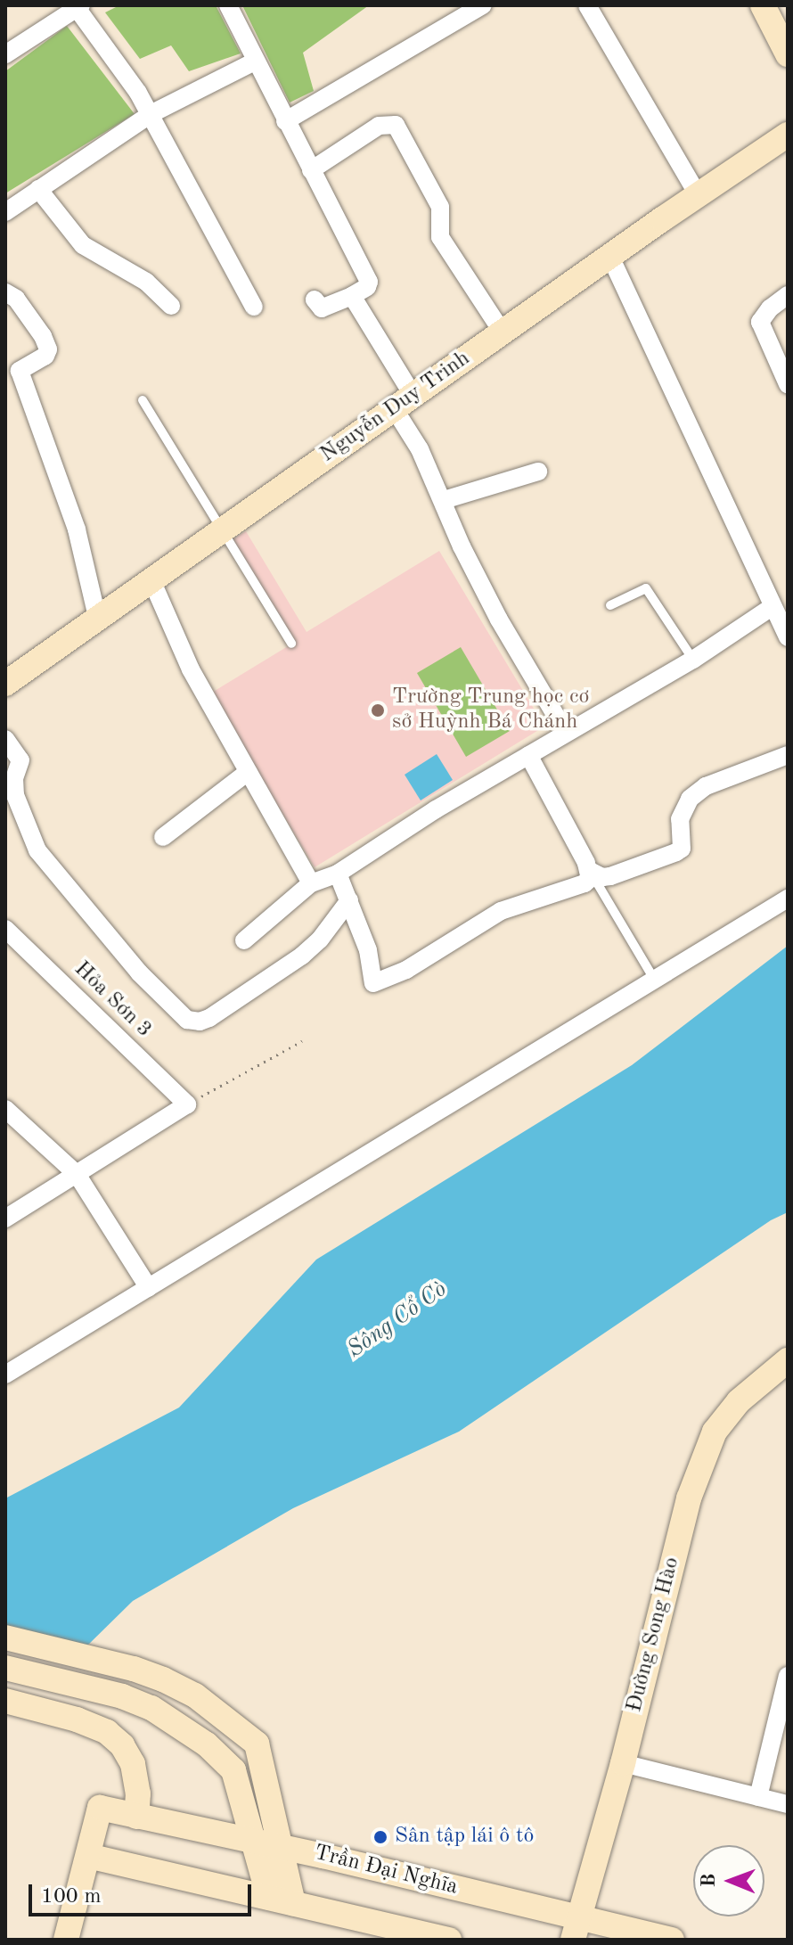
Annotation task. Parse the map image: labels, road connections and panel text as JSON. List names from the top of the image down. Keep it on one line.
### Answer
{"streets":{"main road":["Nguyễn Duy Trinh","Đường Song Hào","Trần Đại Nghĩa"],"street":["Hỏa Sơn 3"]},"crossings":[["Đường Song Hào","Trần Đại Nghĩa"]],"water":["Sông Cổ Cò"],"places":["Trường Trung học cơ sở Huỳnh Bá Chánh","Sân tập lái ô tô"],"scale_bar":"100 m","north":"left"}
